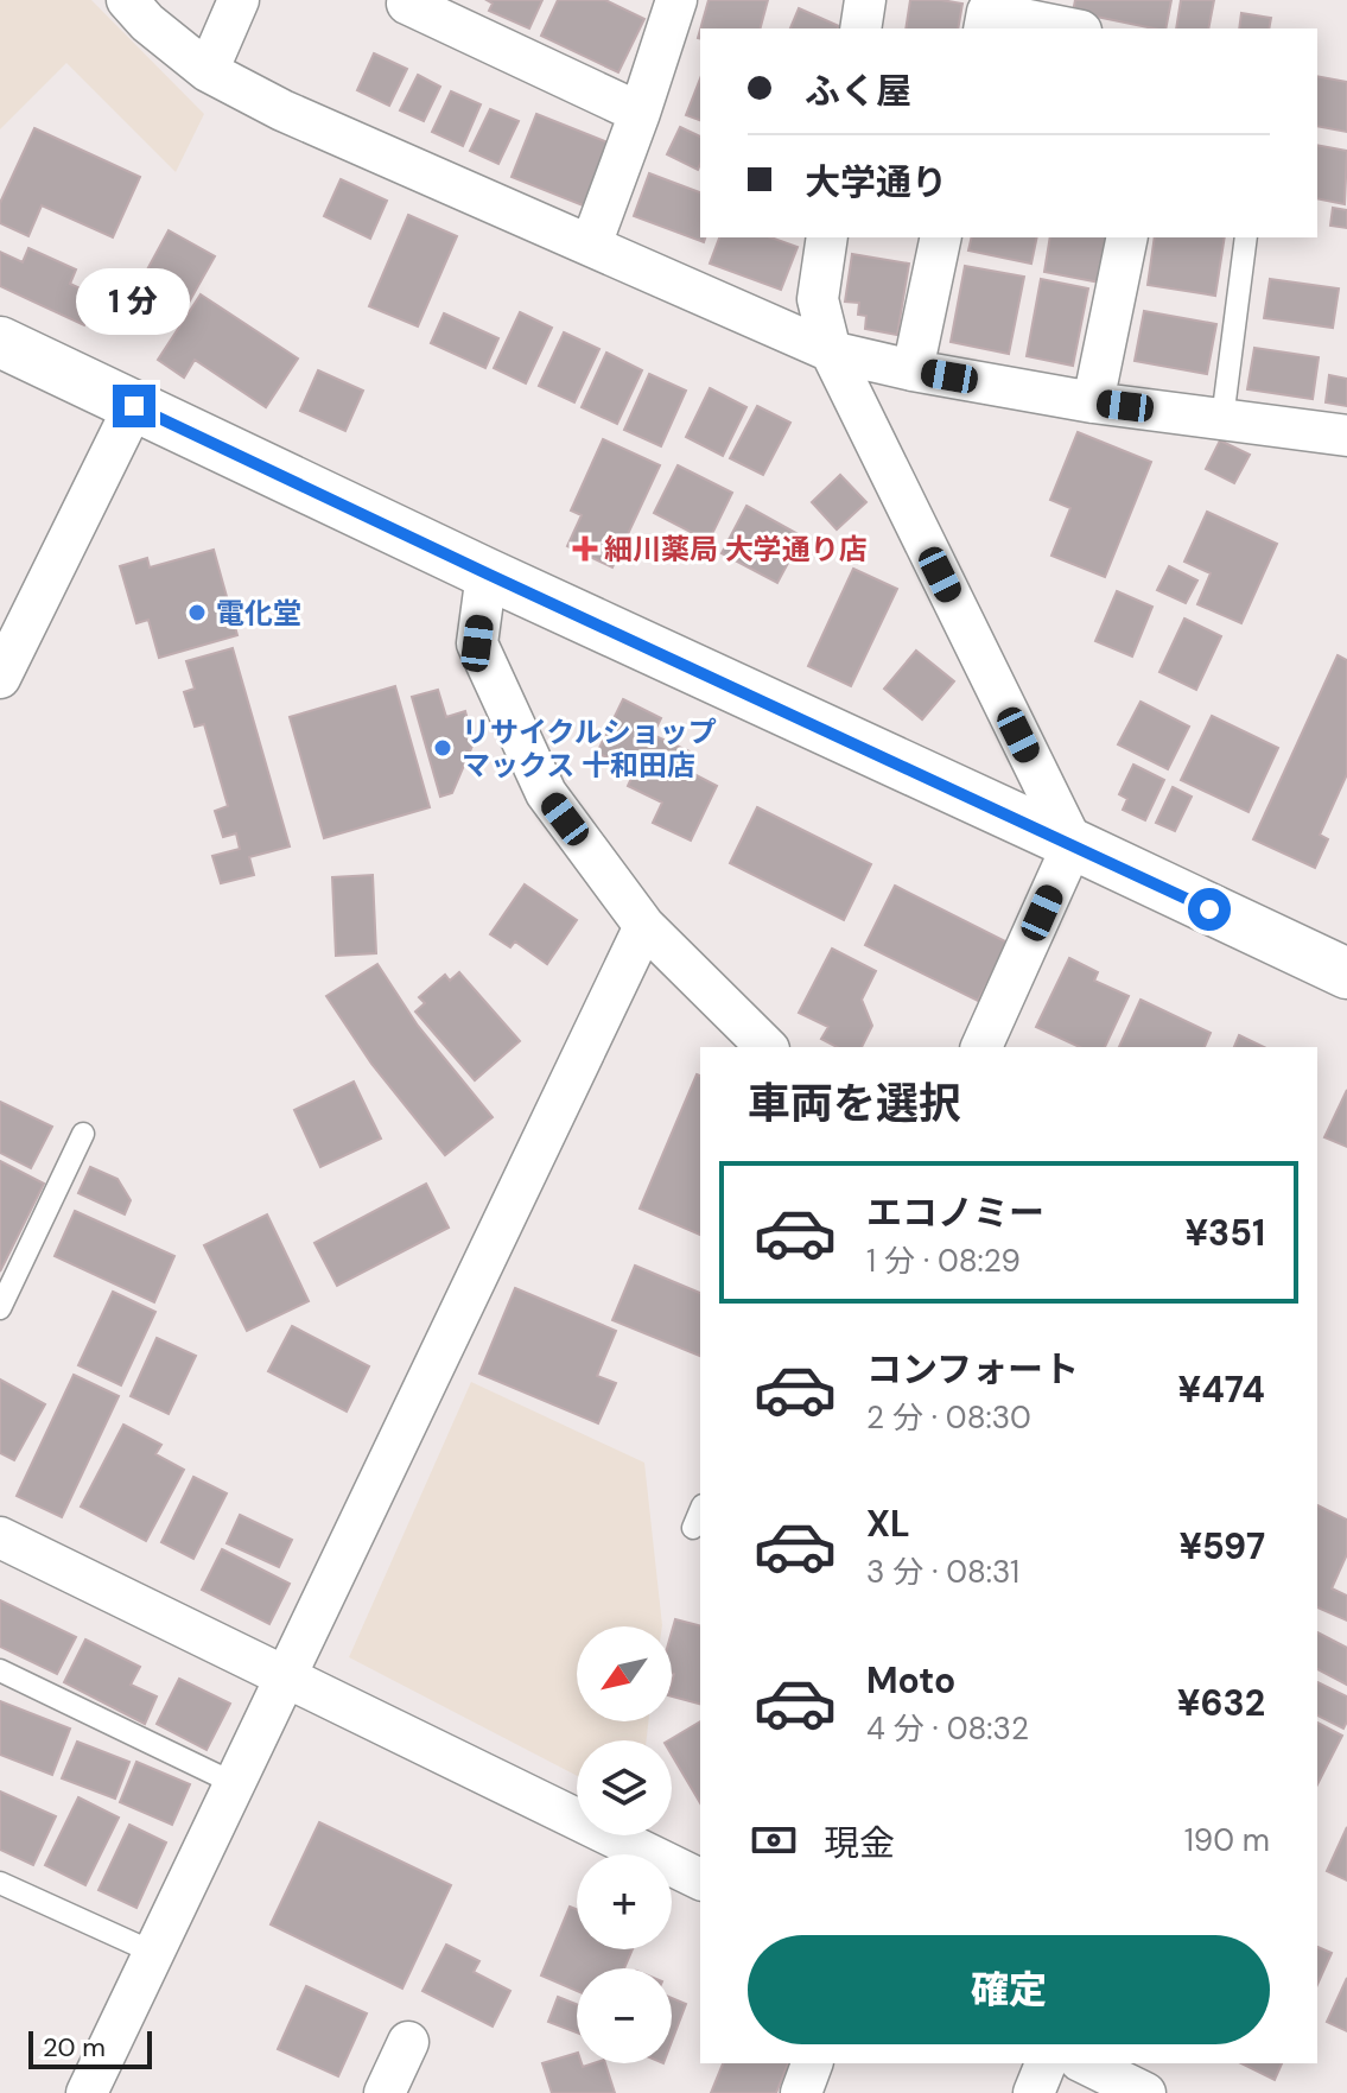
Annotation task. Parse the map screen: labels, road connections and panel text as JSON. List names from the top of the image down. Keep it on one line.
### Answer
{"places":{"health":["細川薬局 大学通り店"],"other":["電化堂","リサイクルショップ マックス 十和田店"]},"scale_bar":"20 m","north":"bottom left","page":{"banner":["ふく屋","大学通り"],"bubble":"1 分","heading":"車両を選択","list":[{"name":"エコノミー","note":"1 分 · 08:29","value":"¥351"},{"name":"コンフォート","note":"2 分 · 08:30","value":"¥474"},{"name":"XL","note":"3 分 · 08:31","value":"¥597"},{"name":"Moto","note":"4 分 · 08:32","value":"¥632"}],"map_buttons":["+","−"],"pay":["現金","190 m"],"buttons":"確定","scale":"20 m"}}
